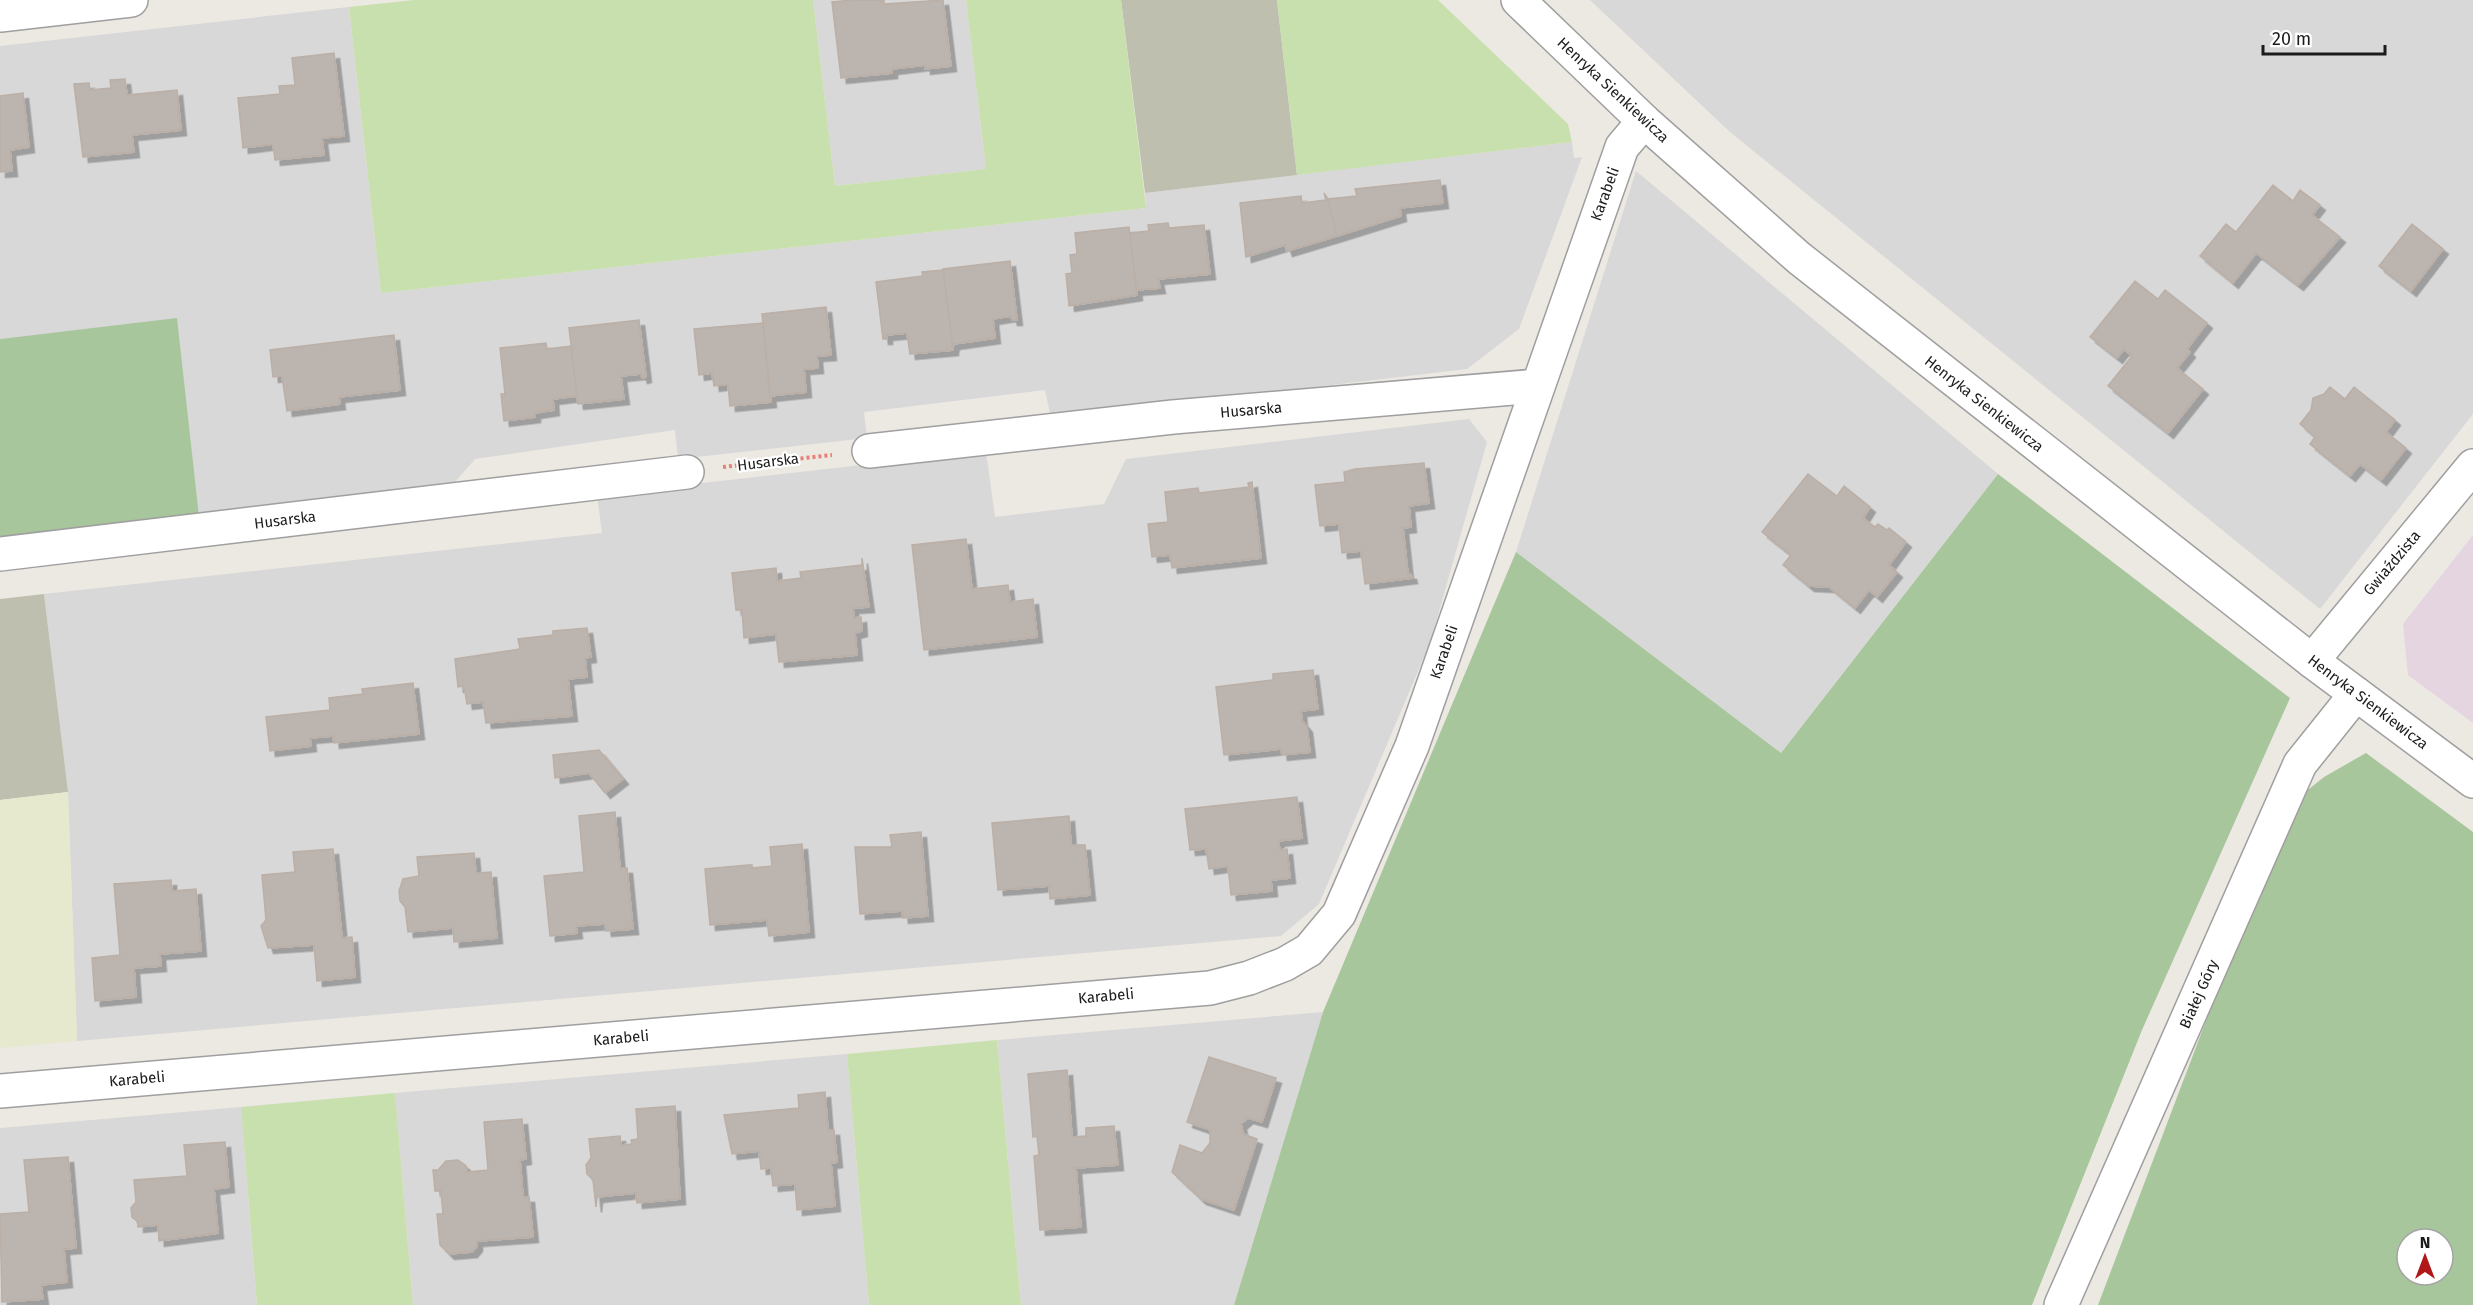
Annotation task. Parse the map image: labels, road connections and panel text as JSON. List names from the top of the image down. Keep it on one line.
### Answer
{"streets":{"street":["Henryka Sienkiewicza","Karabeli","Husarska","Gwiaździsta","Białej Góry"]},"crossings":[["Henryka Sienkiewicza","Karabeli"],["Henryka Sienkiewicza","Gwiaździsta"],["Henryka Sienkiewicza","Białej Góry"],["Karabeli","Husarska"]],"scale_bar":"20 m","north":"top"}
